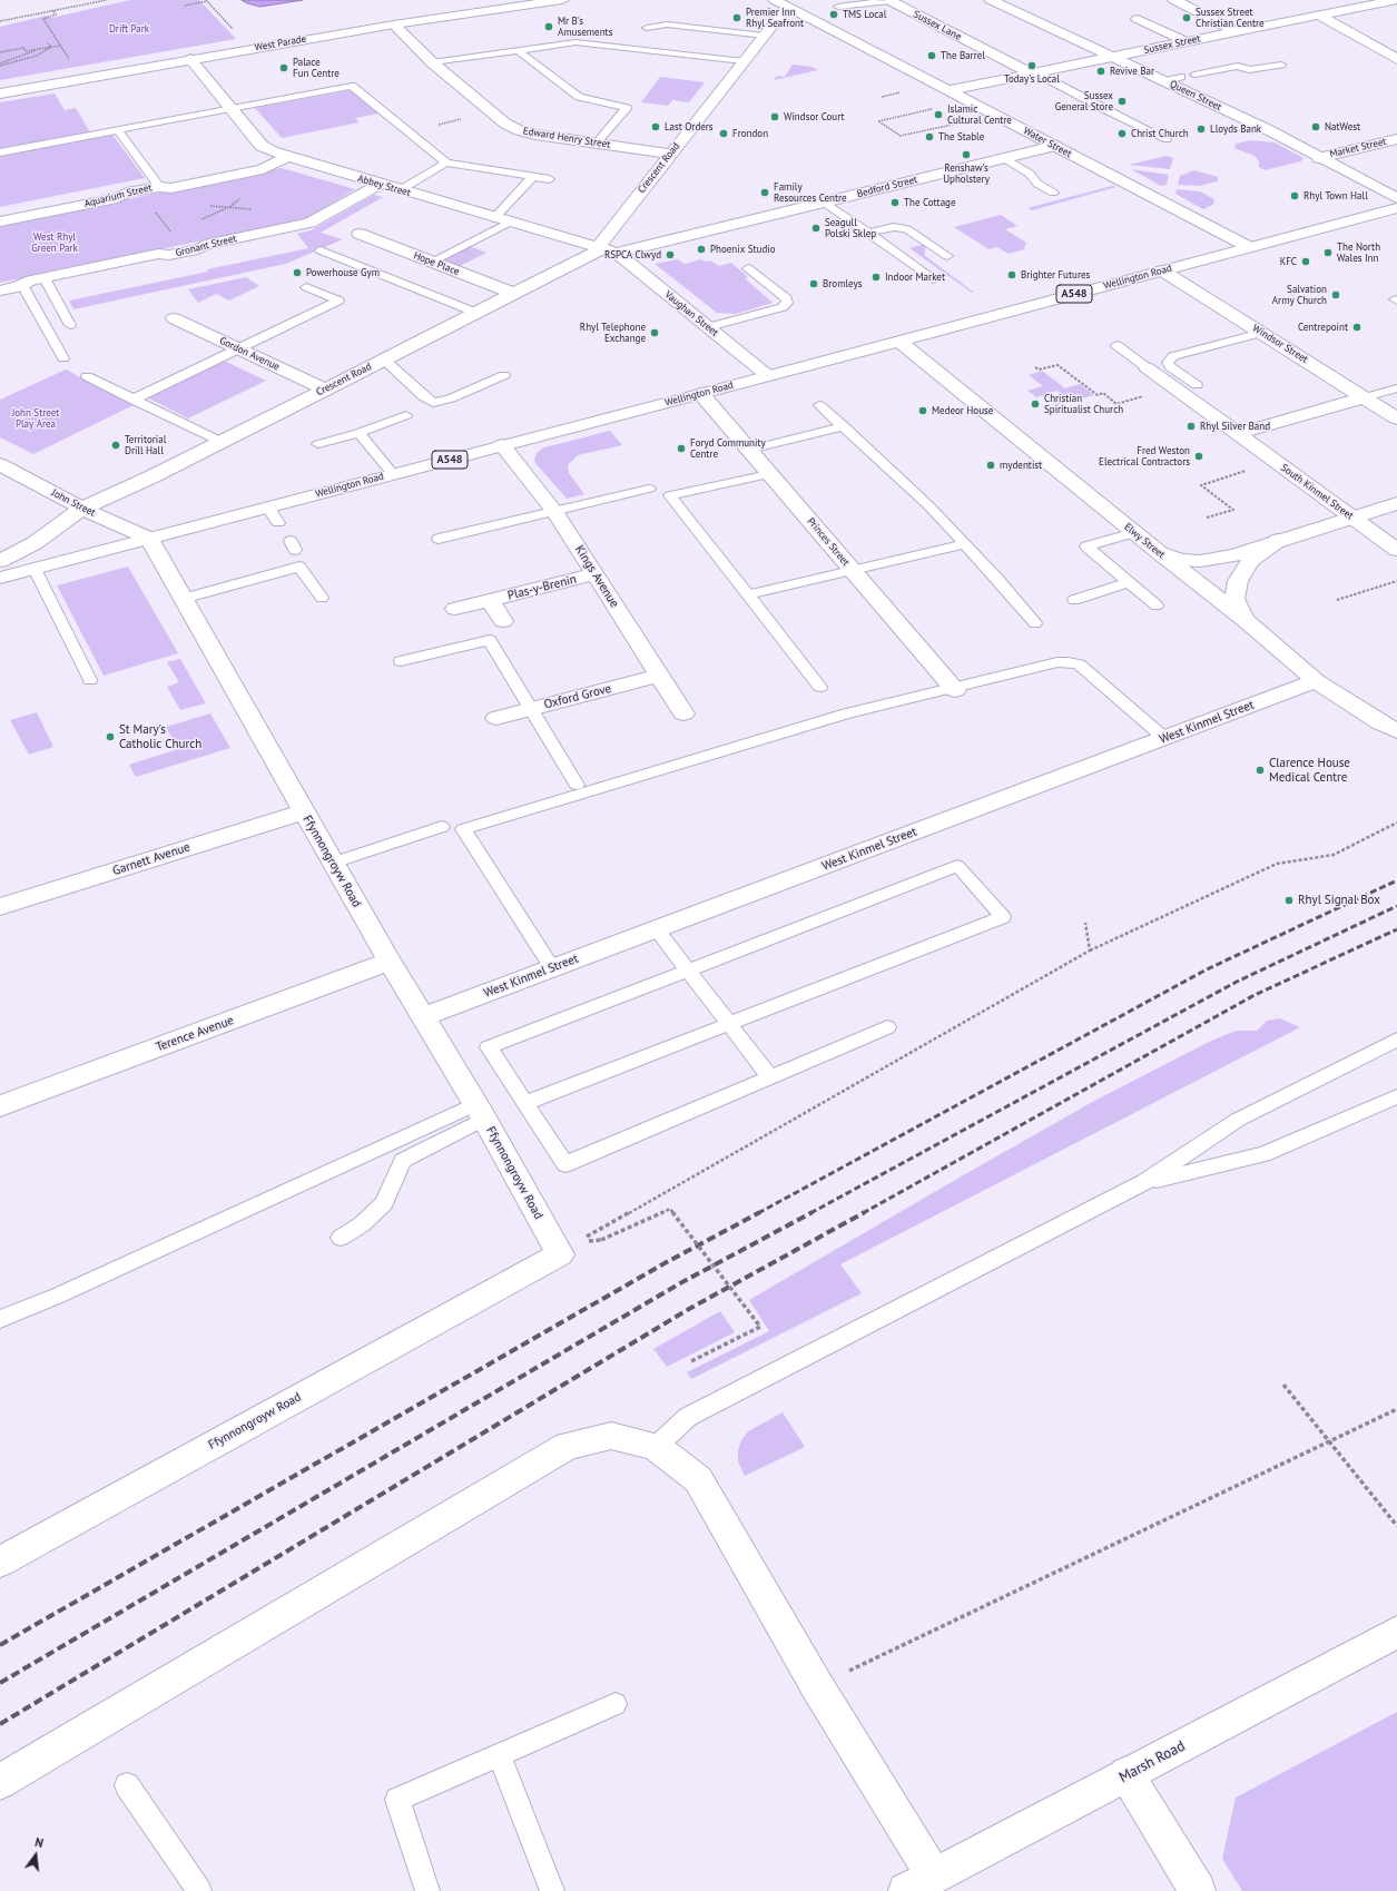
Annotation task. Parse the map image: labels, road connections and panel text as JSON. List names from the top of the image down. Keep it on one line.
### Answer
{"streets":{"street":["Sussex Lane","West Parade","Sussex Street","Queen Street","Edward Henry Street","Water Street","Market Street","Crescent Road","Abbey Street","Bedford Street","Aquarium Street","Gronant Street","Hope Place","Wellington Road","A548","Vaughan Street","Windsor Street","Gordon Avenue","South Kinmel Street","John Street","Elwy Street","Princes Street","Kings Avenue","Plas-y-Brenin","Oxford Grove","West Kinmel Street","Garnett Avenue","Ffynnongroyw Road","Terence Avenue","Marsh Road"]},"crossings":[["Sussex Lane","Sussex Street"],["West Parade","Edward Henry Street"],["West Parade","Abbey Street"],["Sussex Street","Queen Street"],["Sussex Street","Water Street"],["Queen Street","Market Street"],["Edward Henry Street","Crescent Road"],["Water Street","Crescent Road"],["Water Street","Bedford Street"],["Water Street","Wellington Road"],["Crescent Road","Abbey Street"],["Crescent Road","Bedford Street"],["Crescent Road","Hope Place"],["Crescent Road","Vaughan Street"],["Crescent Road","Gordon Avenue"],["Crescent Road","John Street"],["Abbey Street","Bedford Street"],["Abbey Street","Aquarium Street"],["Abbey Street","Gronant Street"],["Abbey Street","Vaughan Street"],["Bedford Street","Vaughan Street"],["Wellington Road","Vaughan Street"],["Wellington Road","Windsor Street"],["Wellington Road","John Street"],["Wellington Road","Elwy Street"],["Wellington Road","Princes Street"],["Wellington Road","Kings Avenue"],["Wellington Road","Ffynnongroyw Road"],["John Street","Ffynnongroyw Road"],["Elwy Street","West Kinmel Street"],["Kings Avenue","Plas-y-Brenin"],["Kings Avenue","Oxford Grove"],["West Kinmel Street","Ffynnongroyw Road"],["Garnett Avenue","Ffynnongroyw Road"],["Ffynnongroyw Road","Terence Avenue"]],"parks":["Drift Park","West Rhyl Green Park","John Street Play Area"],"places":["TMS Local","Premier Inn Rhyl Seafront","Sussex Street Christian Centre","Mr B's Amusements","The Barrel","Today's Local","Palace Fun Centre","Revive Bar","Sussex General Store","Islamic Cultural Centre","Windsor Court","Last Orders","NatWest","Lloyds Bank","Frondon","Christ Church","The Stable","Renshaw's Upholstery","Family Resources Centre","Rhyl Town Hall","The Cottage","Seagull Polski Sklep","Phoenix Studio","The North Wales Inn","RSPCA Clwyd","KFC","Powerhouse Gym","Brighter Futures","Indoor Market","Bromleys","Salvation Army Church","Centrepoint","Rhyl Telephone Exchange","Christian Spiritualist Church","Medeor House","Rhyl Silver Band","Territorial Drill Hall","Foryd Community Centre","Fred Weston Electrical Contractors","mydentist","St Mary's Catholic Church","Clarence House Medical Centre","Rhyl Signal Box"],"north":"top"}
